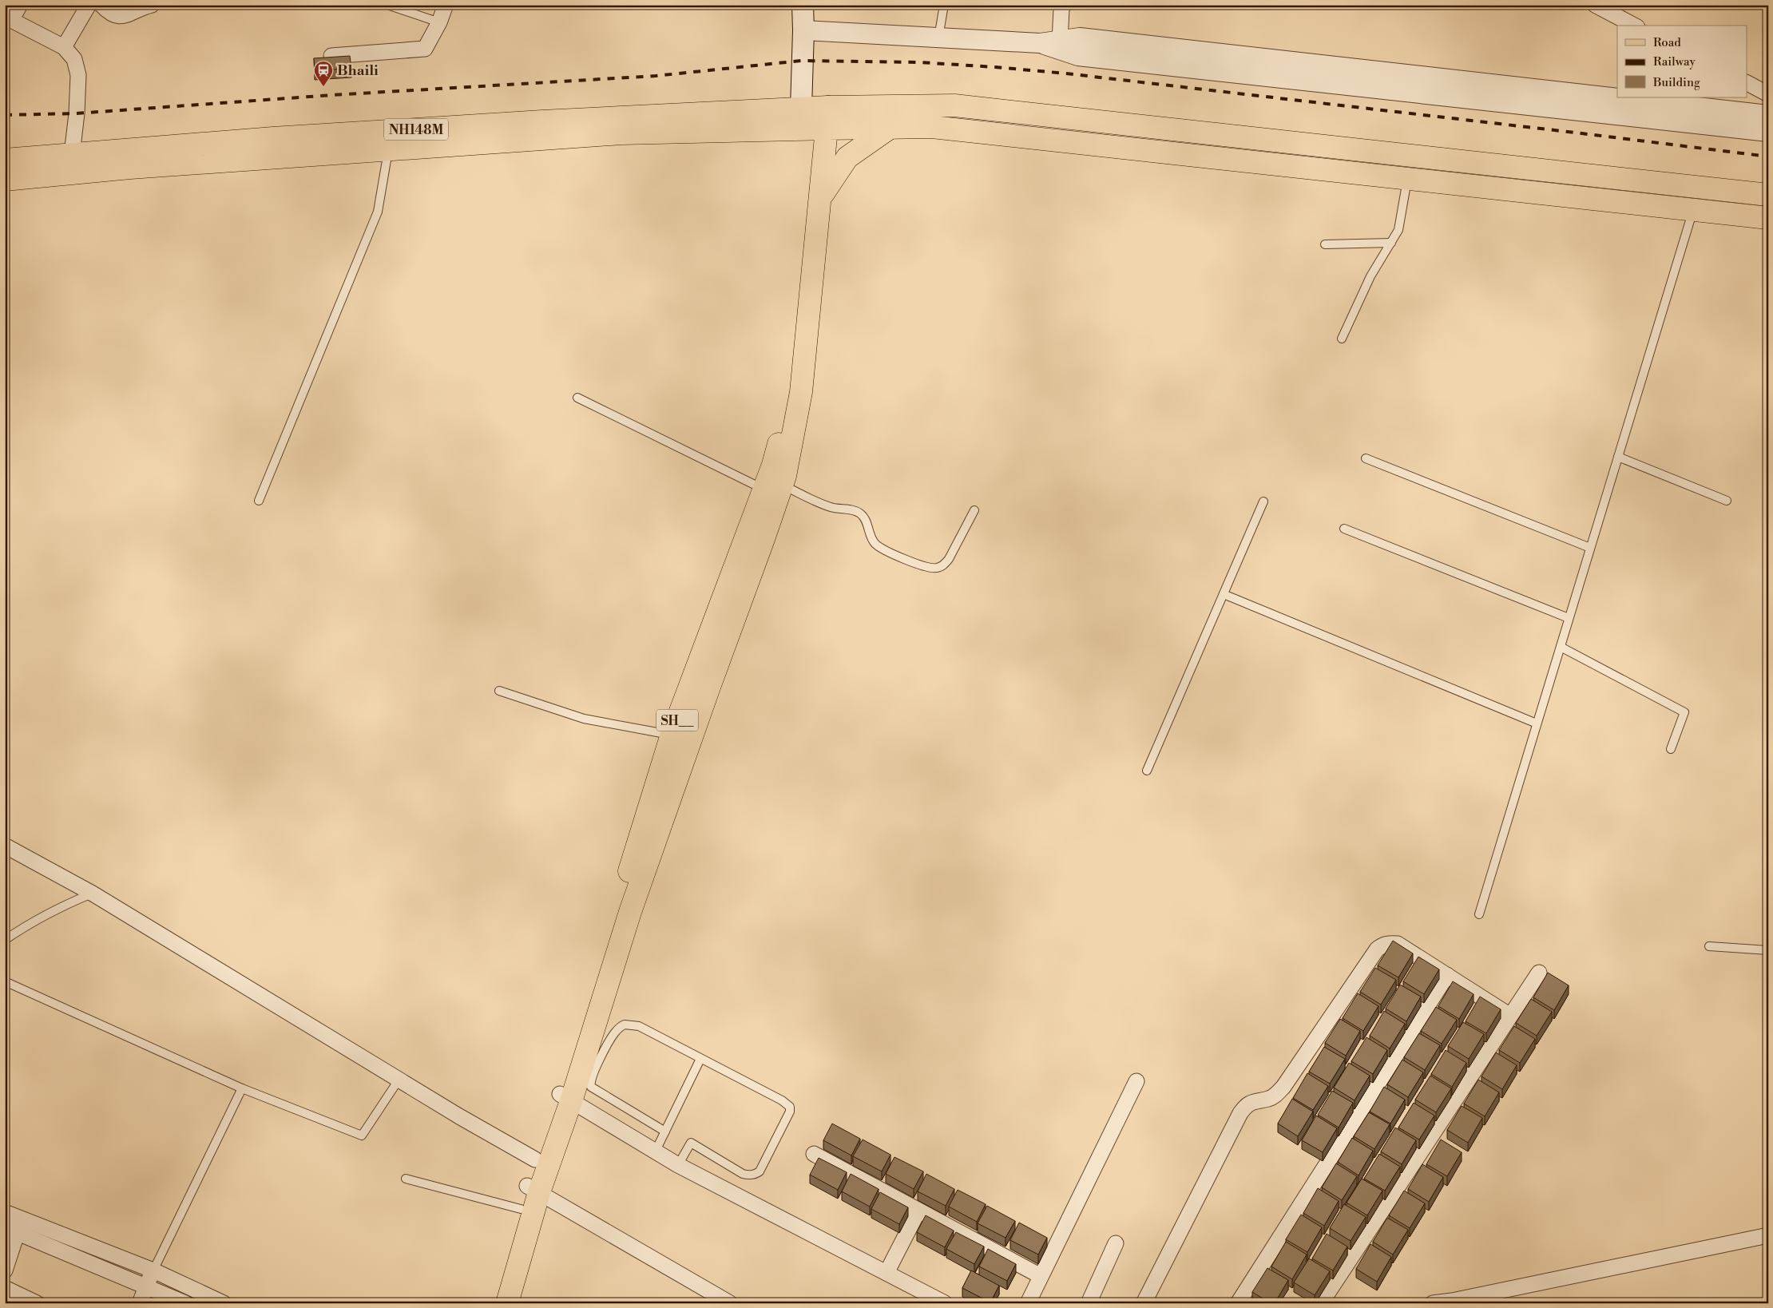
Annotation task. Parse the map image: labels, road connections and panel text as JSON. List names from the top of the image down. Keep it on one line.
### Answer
{"streets":{"main road":["NH148M","SH__"]},"crossings":[["NH148M","SH__"]],"places":{"station":["Bhaili"]},"legend":["Road","Railway","Building"]}
